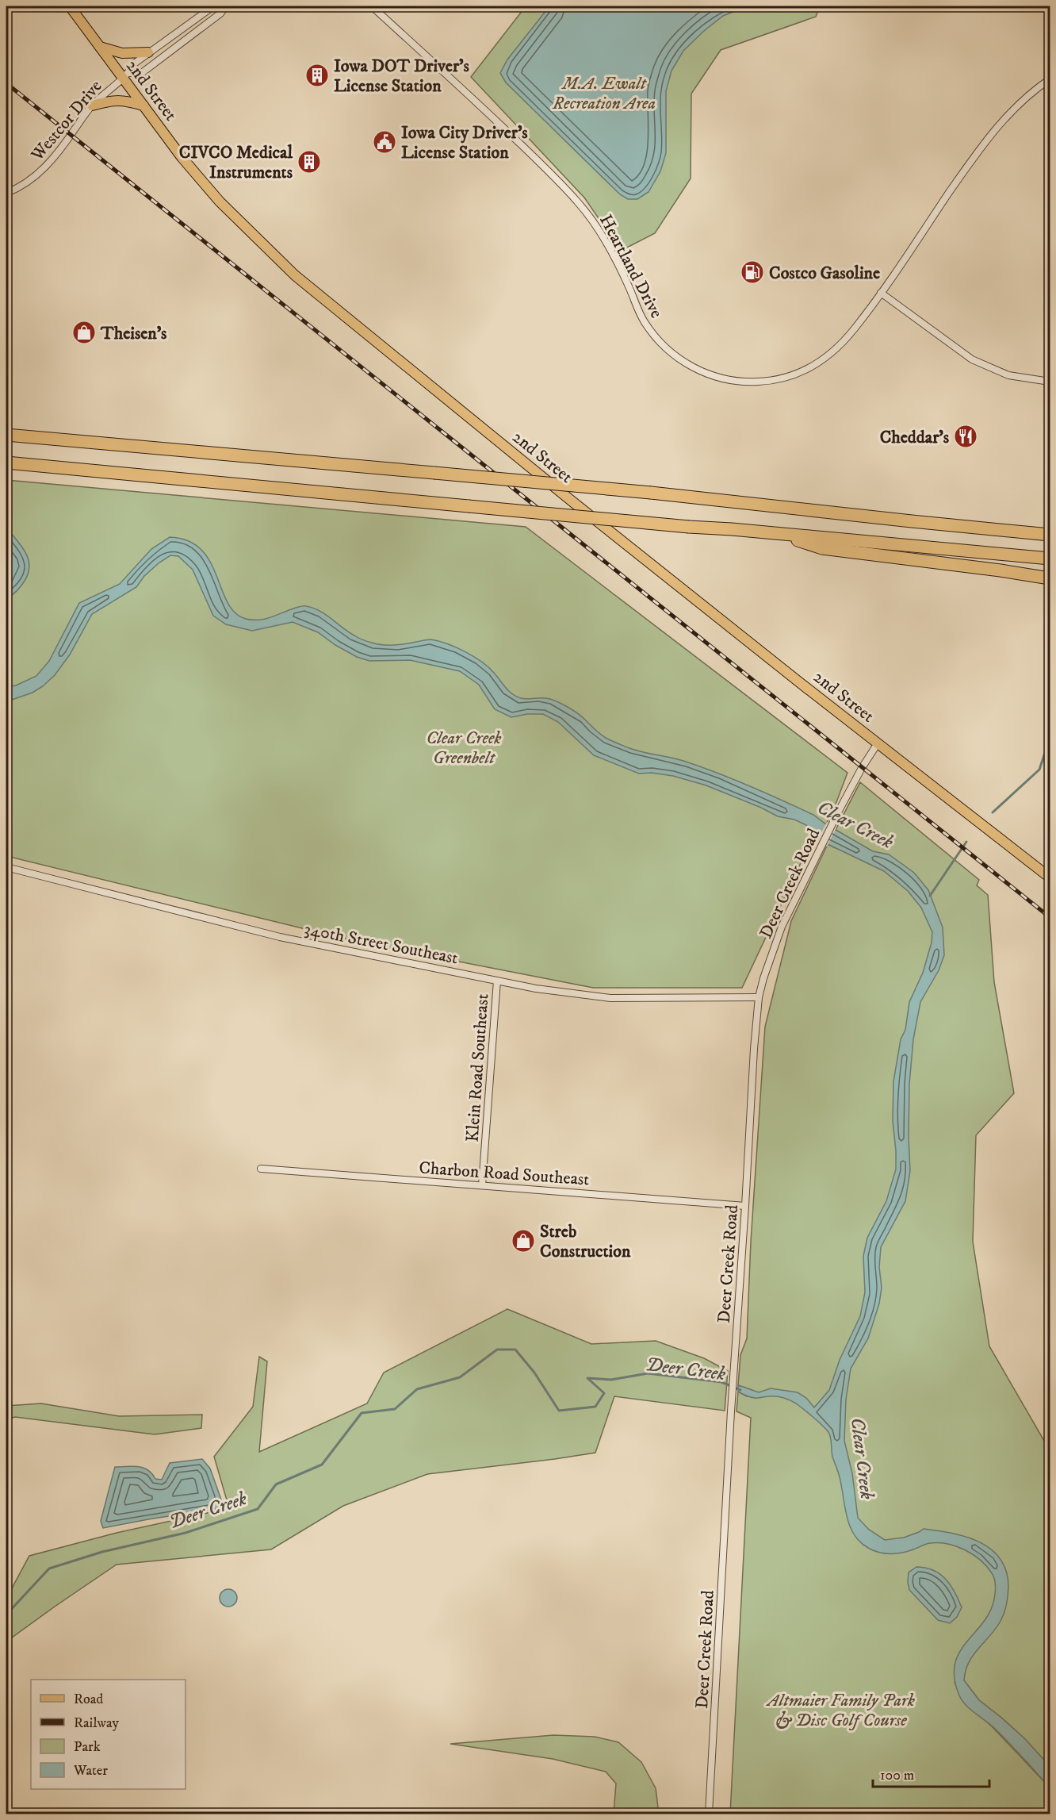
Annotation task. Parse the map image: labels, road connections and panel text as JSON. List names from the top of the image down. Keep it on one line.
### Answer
{"streets":{"main road":["2nd Street"],"street":["Westcor Drive","Heartland Drive","Deer Creek Road","340th Street Southeast","Klein Road Southeast","Charbon Road Southeast"]},"crossings":[["2nd Street","Westcor Drive"],["2nd Street","Deer Creek Road"],["Deer Creek Road","340th Street Southeast"],["Deer Creek Road","Charbon Road Southeast"],["340th Street Southeast","Klein Road Southeast"],["Klein Road Southeast","Charbon Road Southeast"]],"water":["Clear Creek","Deer Creek"],"parks":["M.A. Ewalt Recreation Area","Clear Creek Greenbelt","Altmaier Family Park & Disc Golf Course"],"places":{"building":["Iowa DOT Driver's License Station","CIVCO Medical Instruments"],"public building":["Iowa City Driver's License Station"],"fuel station":["Costco Gasoline"],"shop":["Theisen's","Streb Construction"],"restaurant":["Cheddar's"]},"legend":["Road","Railway","Park","Water"],"scale_bar":"100 m"}
